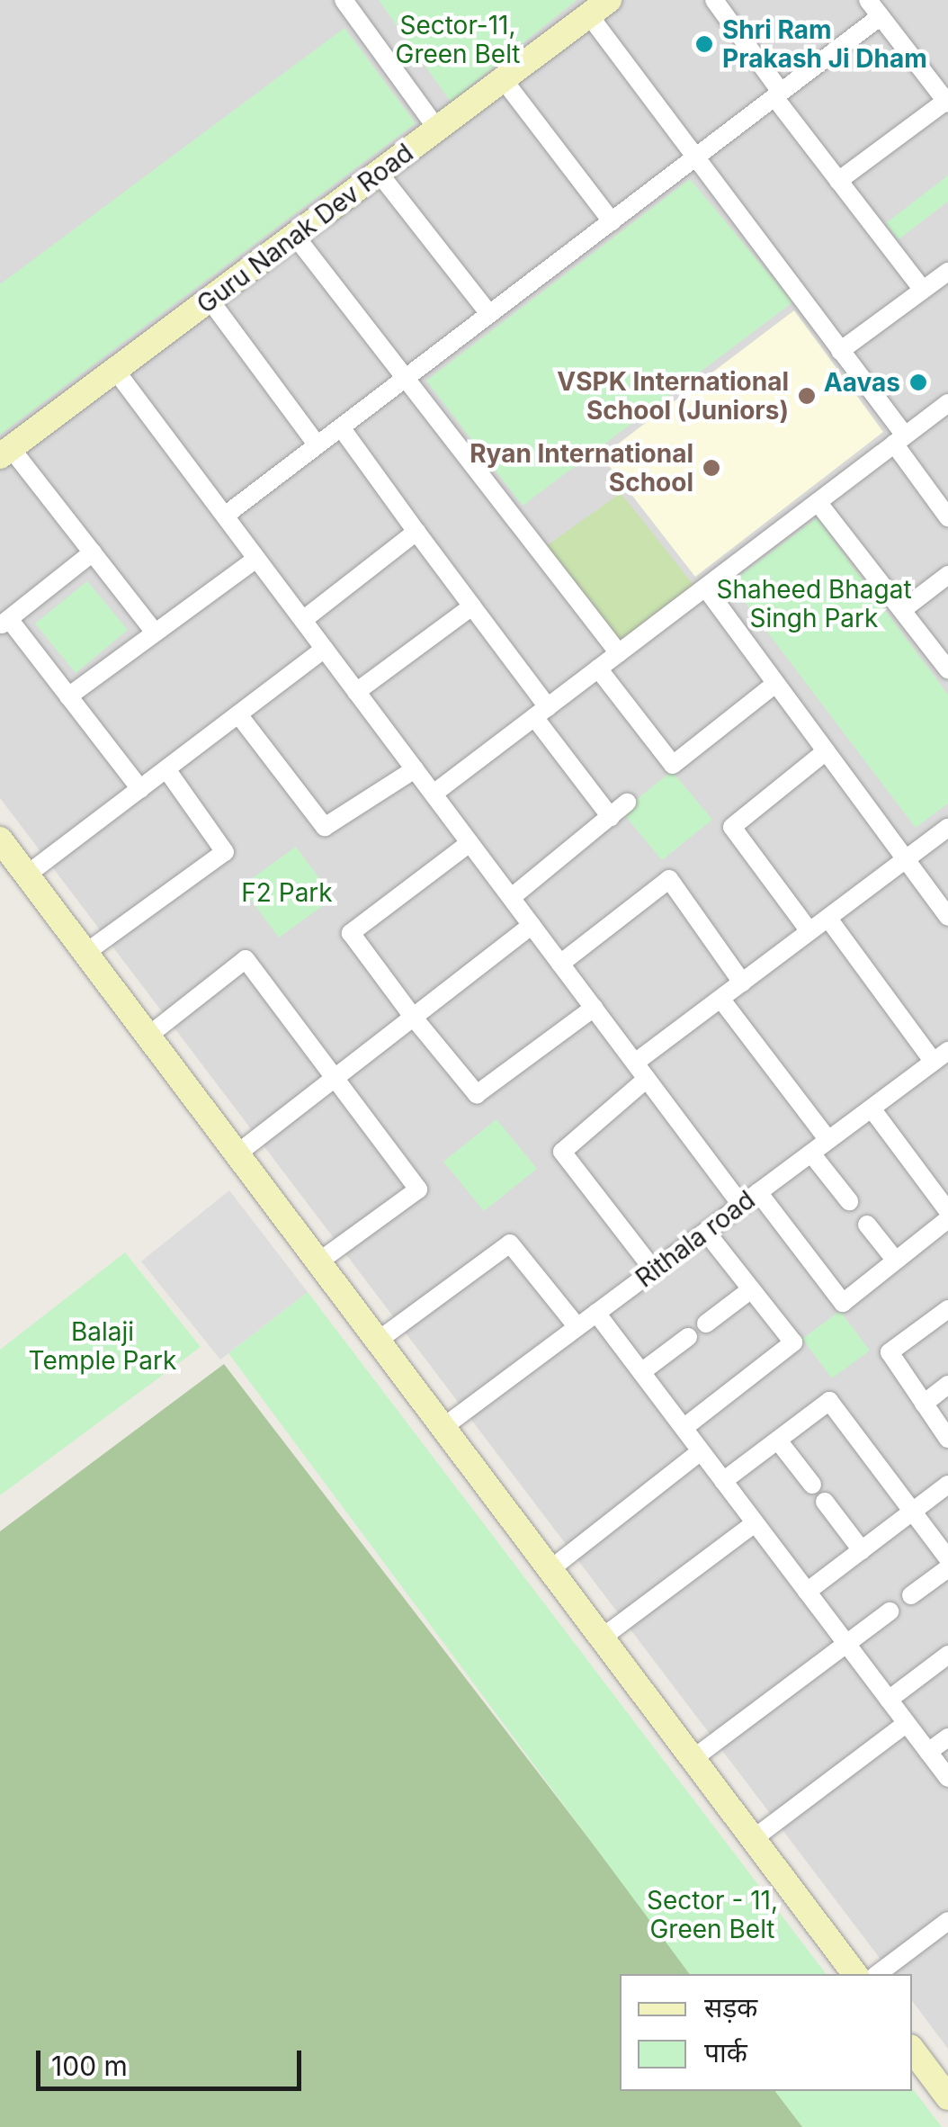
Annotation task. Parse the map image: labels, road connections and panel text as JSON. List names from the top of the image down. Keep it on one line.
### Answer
{"streets":{"street":["Guru Nanak Dev Road","Rithala road"]},"parks":["Sector-11, Green Belt","Shaheed Bhagat Singh Park","F2 Park","Balaji Temple Park","Sector - 11, Green Belt"],"places":["Shri Ram Prakash Ji Dham","Aavas","VSPK International School (Juniors)","Ryan International School"],"legend":["सड़क","पार्क"],"scale_bar":"100 m"}
